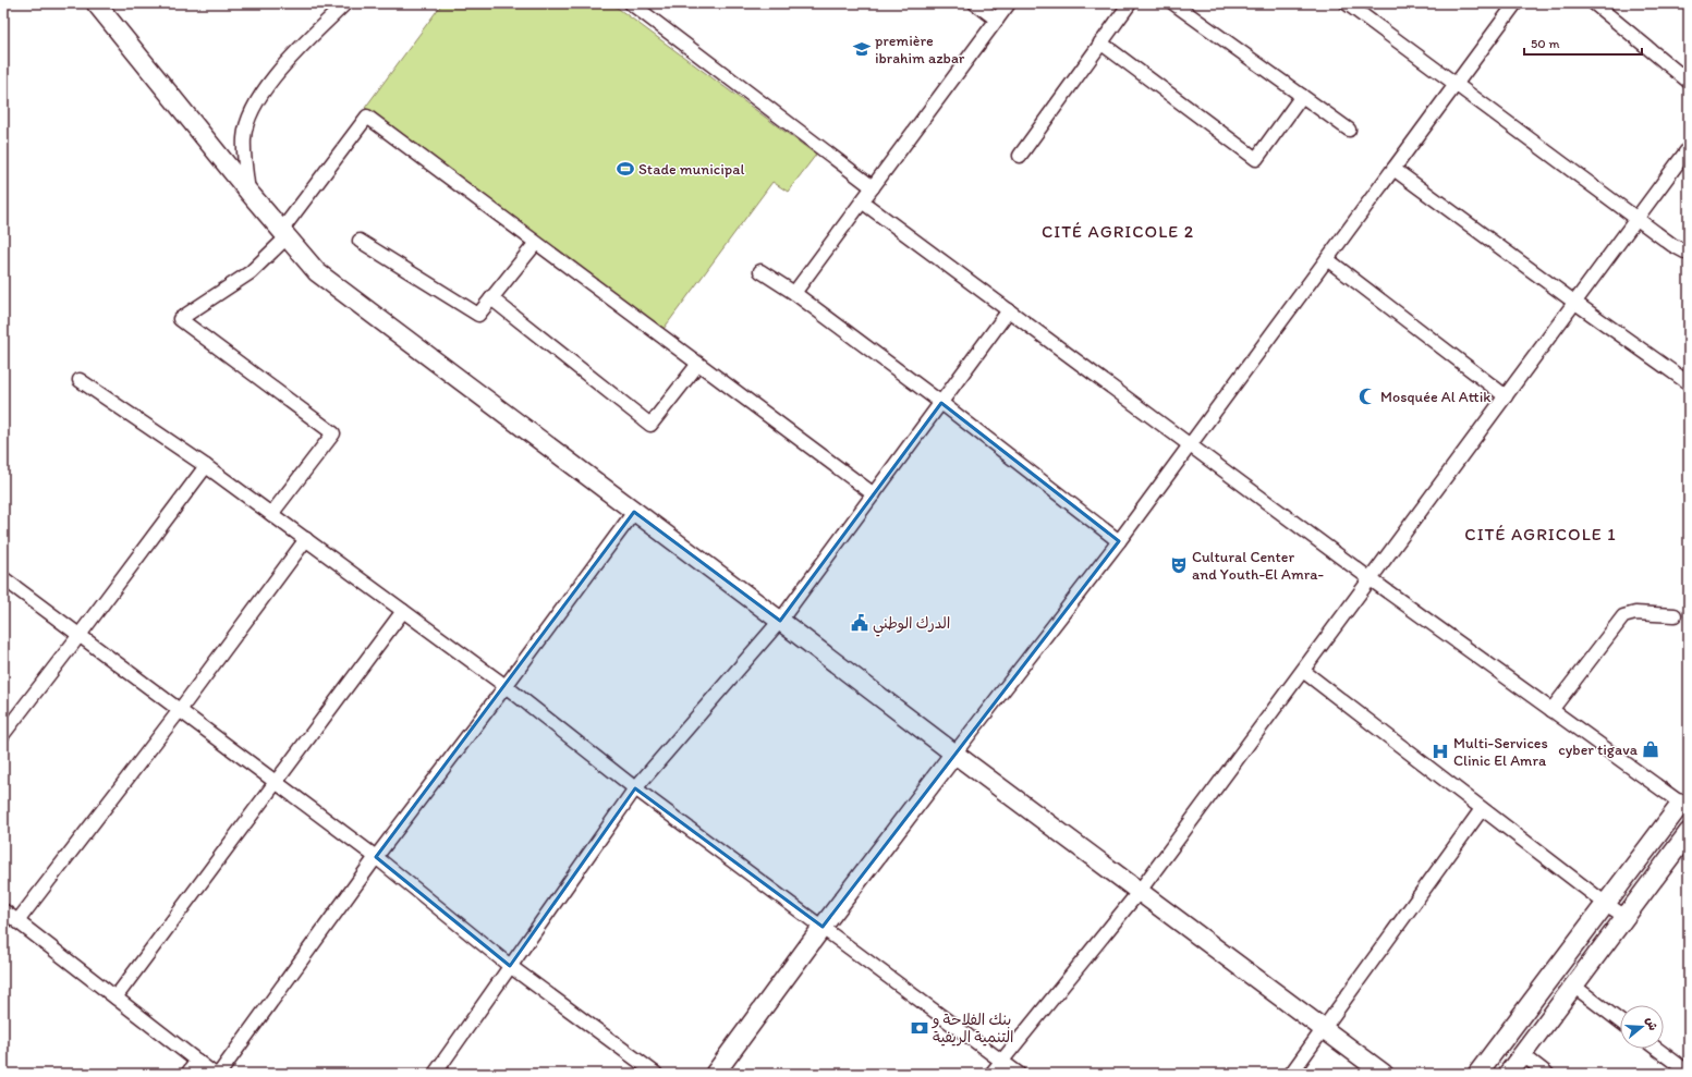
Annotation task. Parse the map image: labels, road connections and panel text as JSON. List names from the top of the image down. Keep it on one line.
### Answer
{"districts":["CITÉ AGRICOLE 2","CITÉ AGRICOLE 1"],"places":{"school or university":["première ibrahim azbar"],"sports":["Stade municipal"],"mosque":["Mosquée Al Attik"],"theatre":["Cultural Center and Youth-El Amra-"],"public building":["الدرك الوطني"],"shop":["cyber tigava"],"hospital":["Multi-Services Clinic El Amra"],"bank":["بنك الفلاحة و التنمية الريفية"]},"scale_bar":"50 m","north":"right"}
